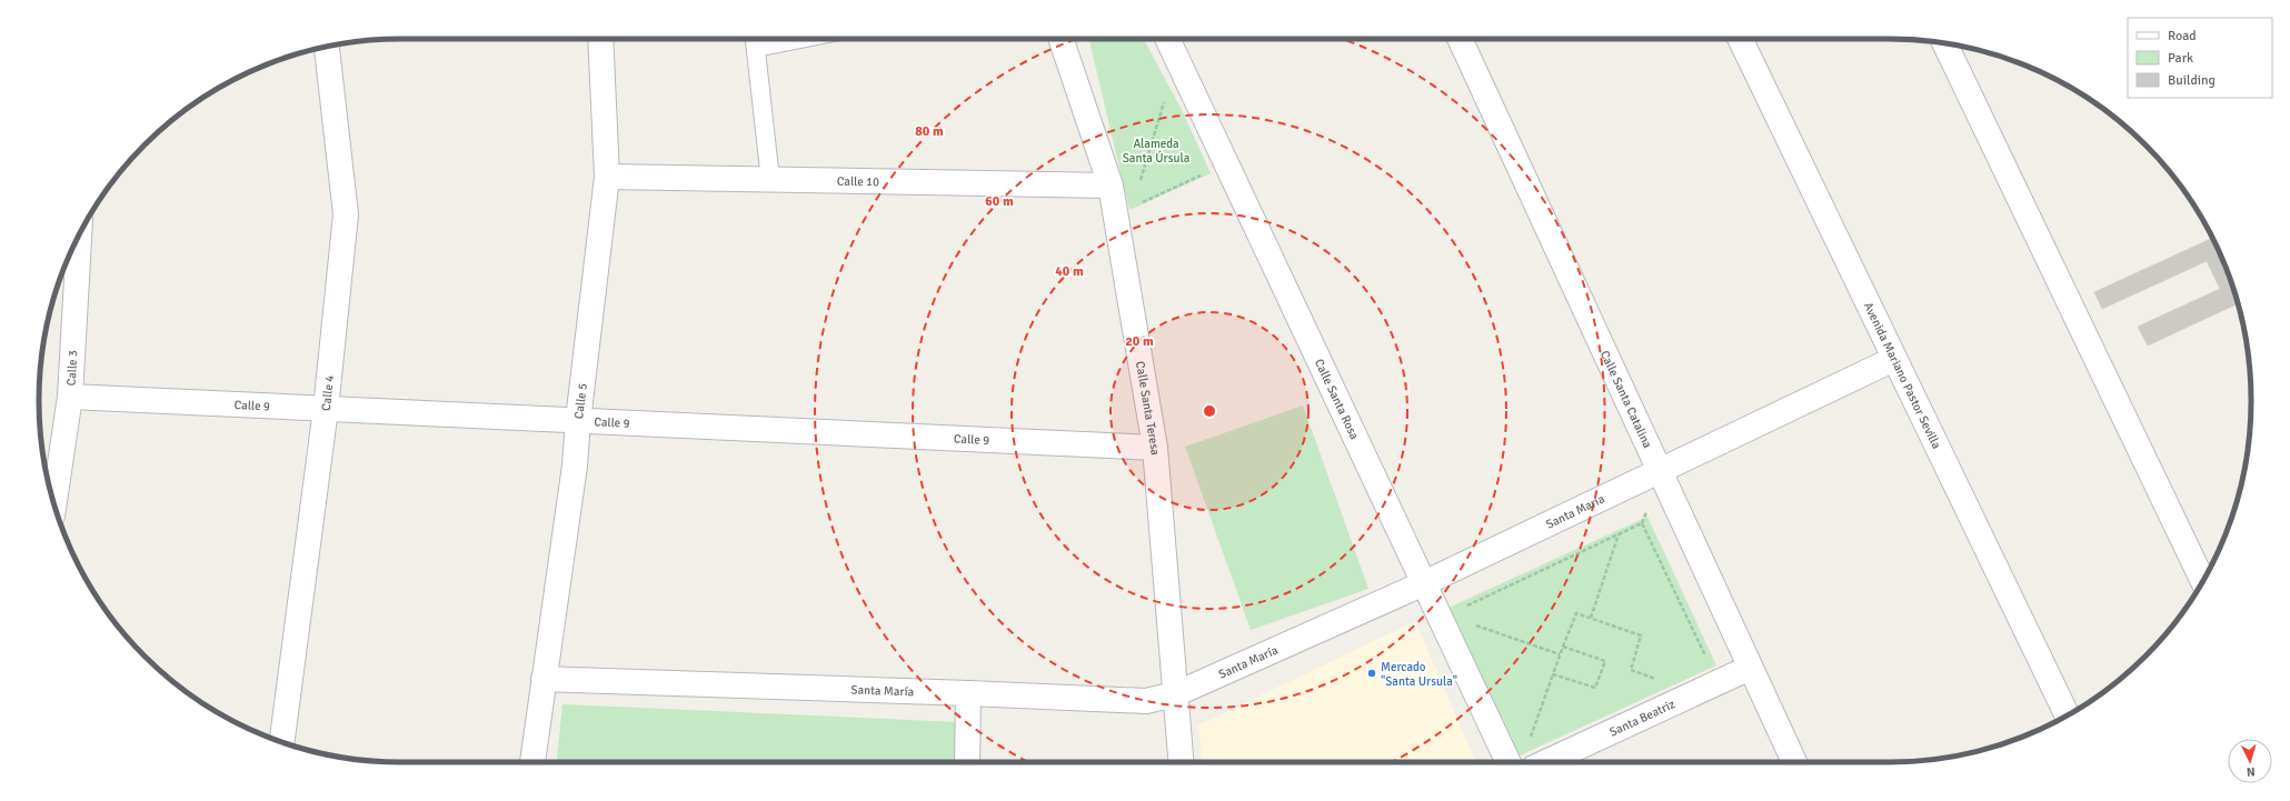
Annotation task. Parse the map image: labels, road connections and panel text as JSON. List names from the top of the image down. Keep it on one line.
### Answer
{"streets":{"street":["Calle 10","Calle 3","Avenida Mariano Pastor Sevilla","Calle 4","Calle Santa Rosa","Calle Santa Catalina","Calle 5","Calle 9","Calle Santa Teresa","Santa María","Santa Beatriz"]},"crossings":[["Calle 10","Calle 5"],["Calle 10","Calle Santa Teresa"],["Calle 3","Calle 9"],["Avenida Mariano Pastor Sevilla","Santa María"],["Calle 4","Calle 9"],["Calle Santa Rosa","Santa María"],["Calle Santa Catalina","Santa María"],["Calle Santa Catalina","Santa Beatriz"],["Calle 5","Calle 9"],["Calle 5","Santa María"],["Calle 9","Calle Santa Teresa"],["Calle Santa Teresa","Santa María"]],"parks":["Alameda Santa Úrsula"],"places":["Mercado \"Santa Ursula\""],"legend":["Road","Park","Building"],"north":"bottom","rings":["80 m","60 m","40 m","20 m"]}
